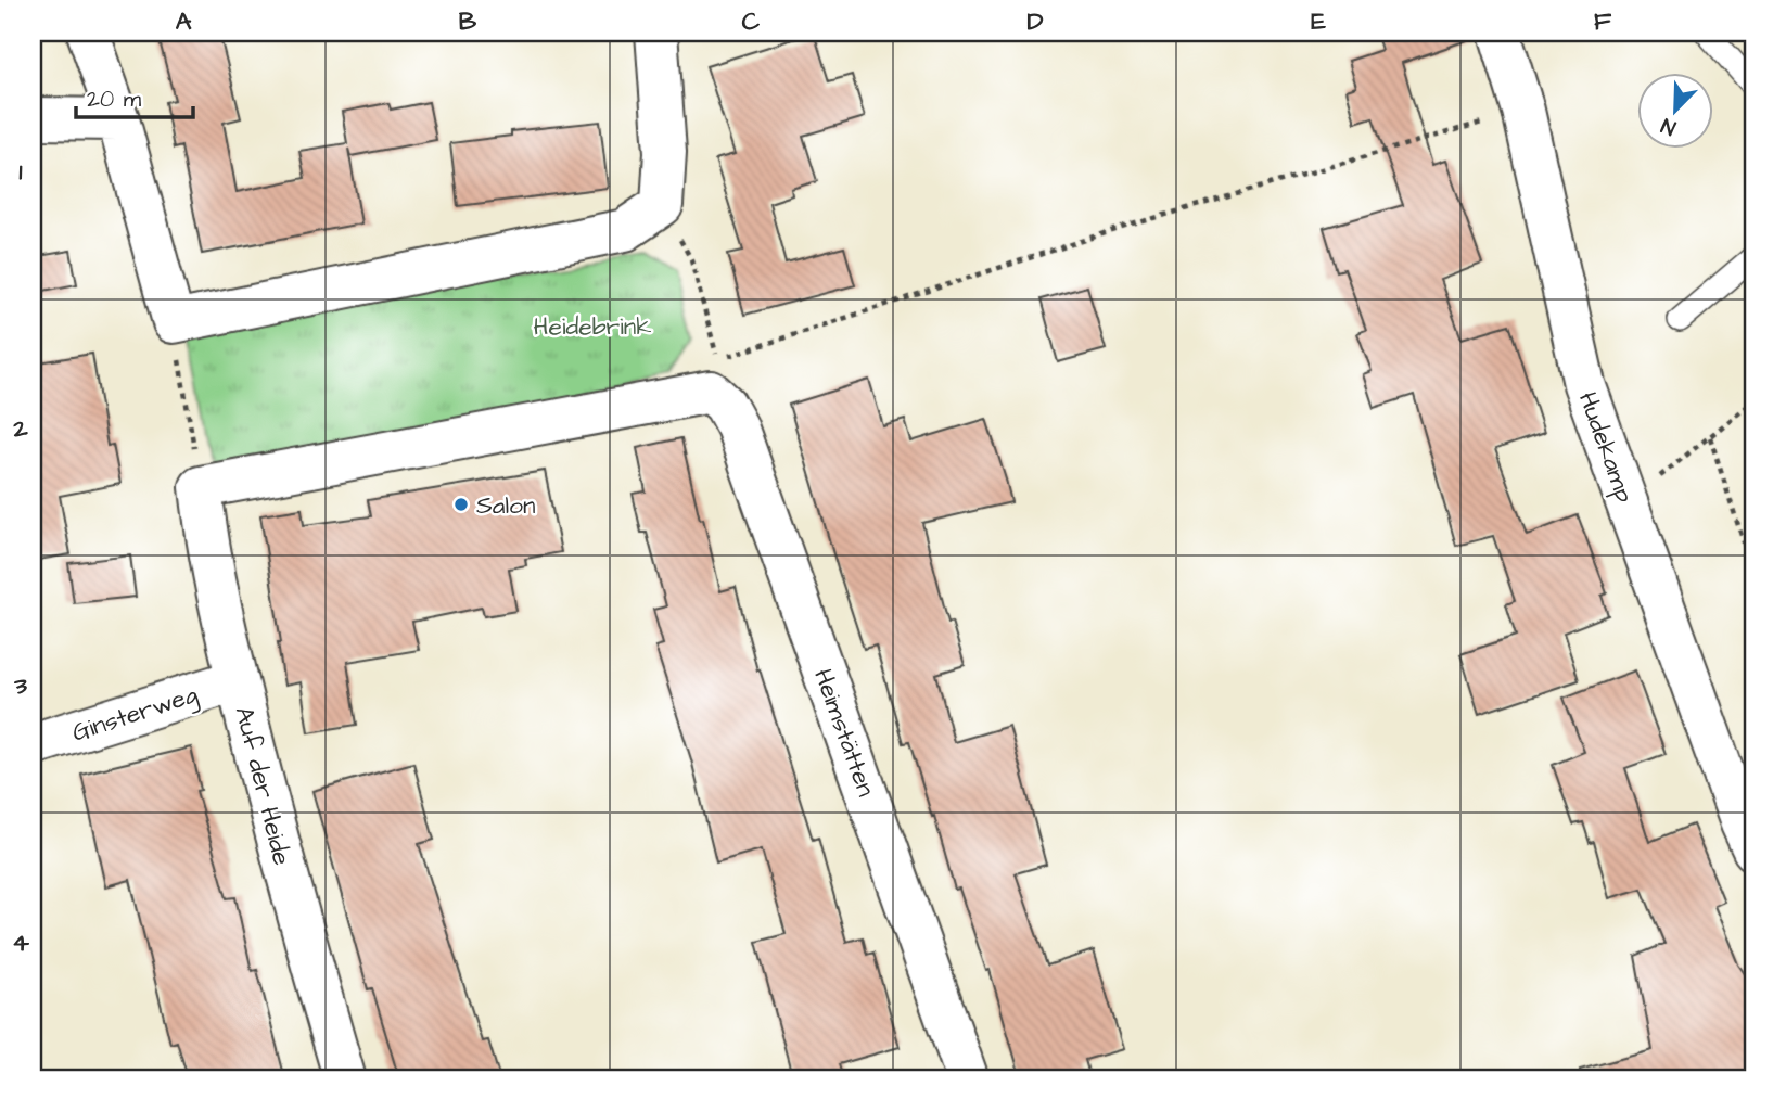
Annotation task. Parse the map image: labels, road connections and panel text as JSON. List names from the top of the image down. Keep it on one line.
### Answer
{"streets":{"street":["Hudekamp","Ginsterweg","Heimstätten","Auf der Heide"]},"crossings":[["Ginsterweg","Auf der Heide"]],"parks":["Heidebrink"],"places":["Salon"],"scale_bar":"20 m","north":"bottom left","grid":{"columns":["A","B","C","D","E","F"],"rows":["1","2","3","4"]}}
